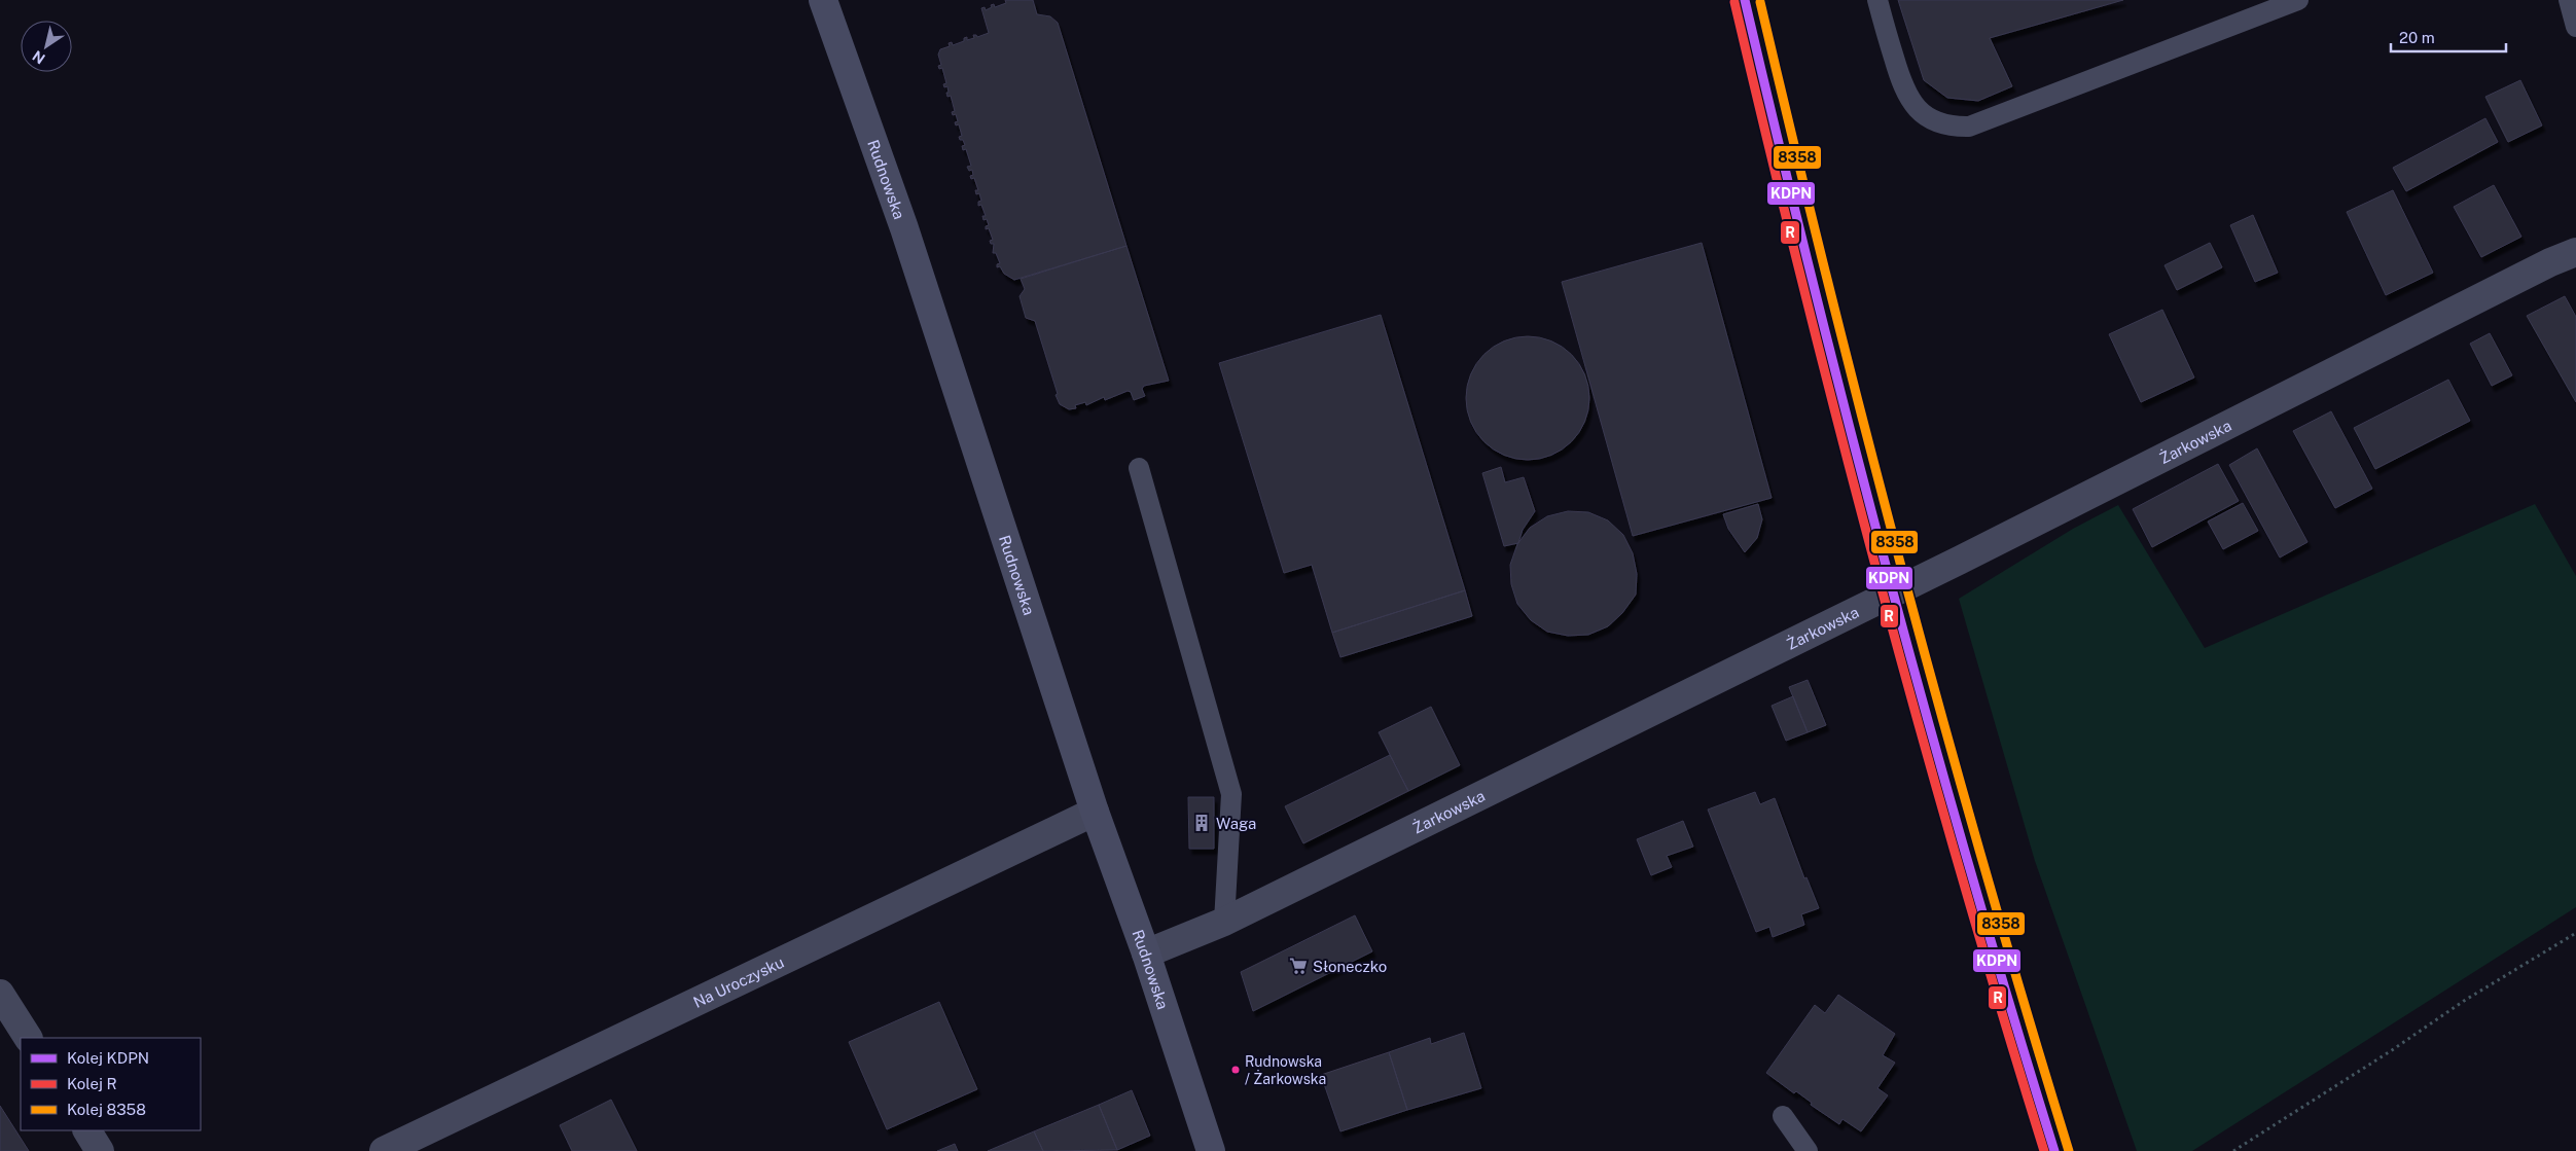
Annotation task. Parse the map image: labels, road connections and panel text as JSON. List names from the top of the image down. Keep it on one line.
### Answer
{"streets":{"main road":["Rudnowska"],"street":["Żarkowska","Na Uroczysku"]},"crossings":[["Rudnowska","Żarkowska"],["Rudnowska","Na Uroczysku"]],"places":{"building":["Waga"],"supermarket":["Słoneczko"],"other":["Rudnowska / Żarkowska"]},"lines":["rail line KDPN","rail line R","rail line 8358"],"legend":["Kolej KDPN","Kolej R","Kolej 8358"],"scale_bar":"20 m","north":"bottom left"}
